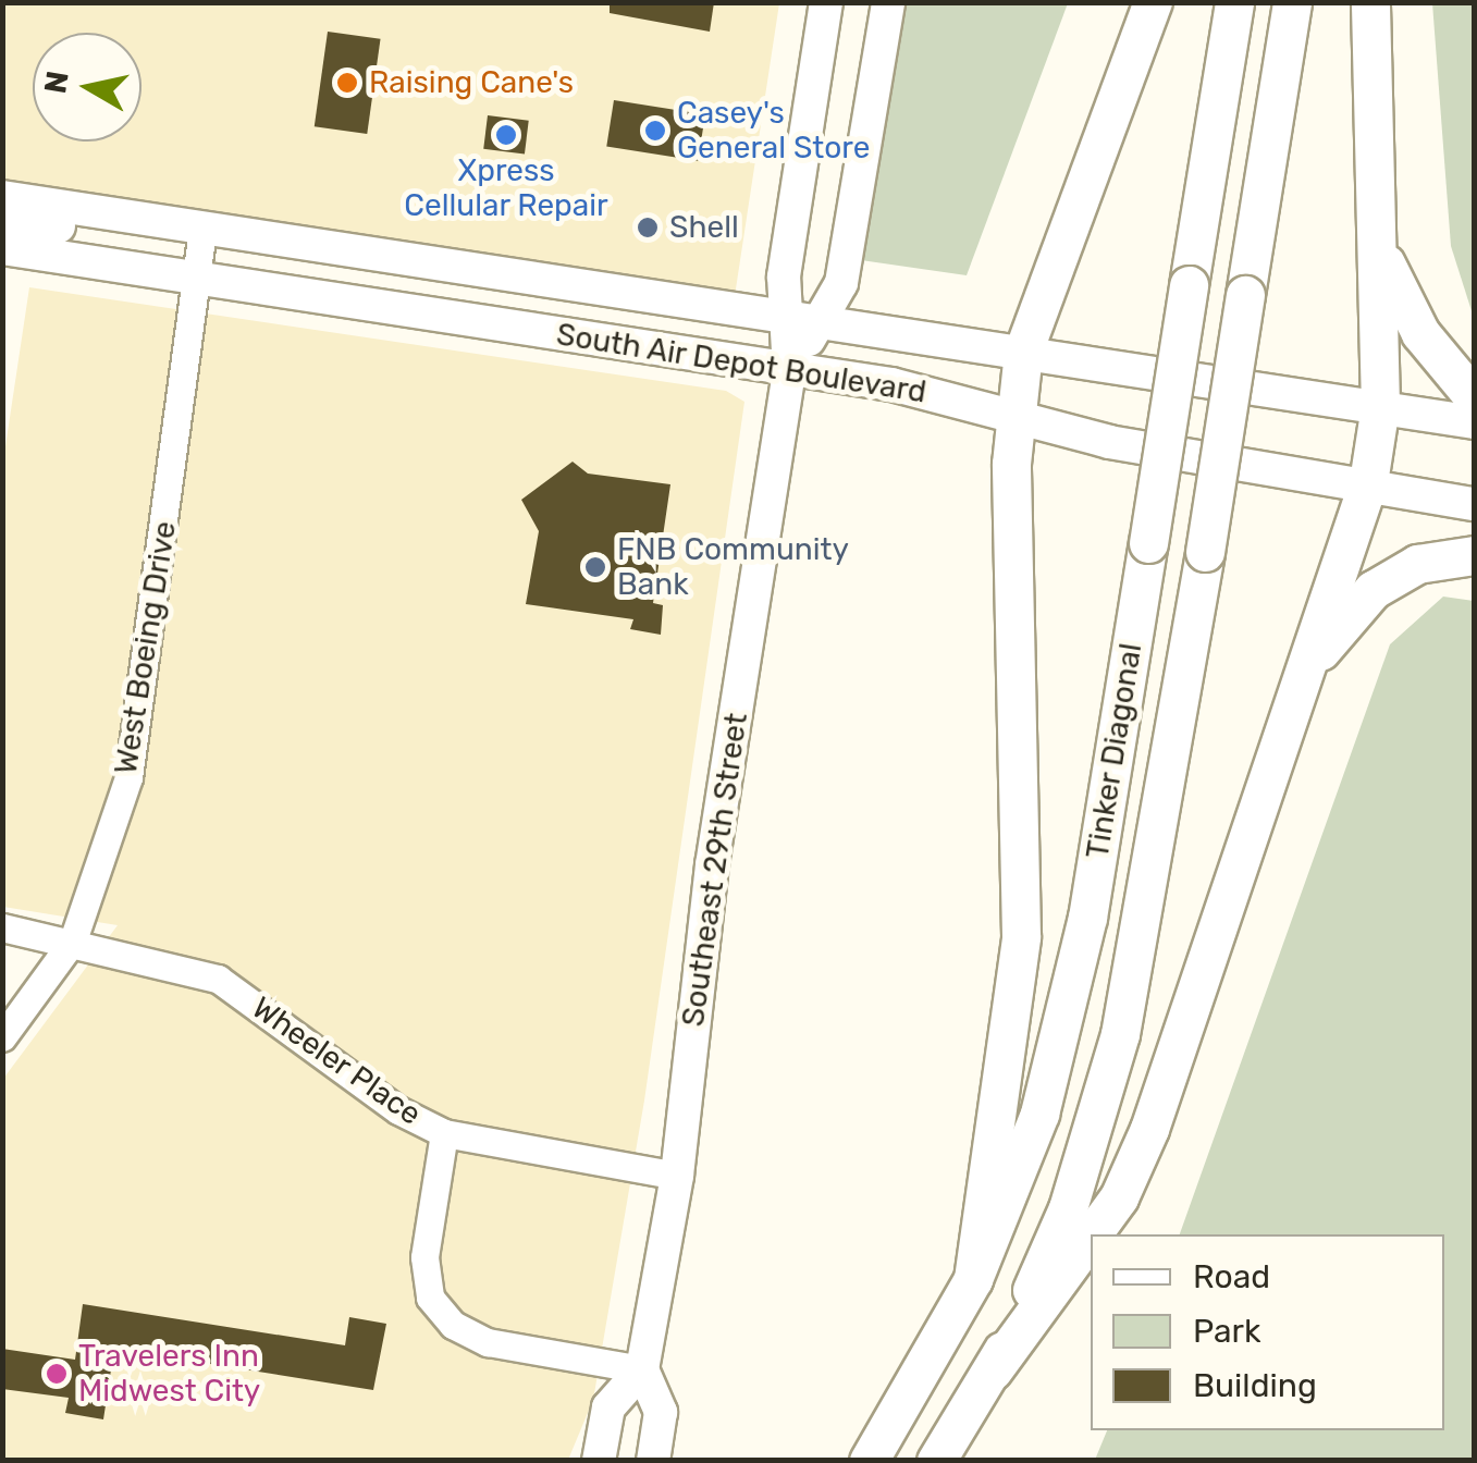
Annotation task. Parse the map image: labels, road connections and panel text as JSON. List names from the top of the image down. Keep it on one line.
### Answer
{"streets":{"highway":["Tinker Diagonal"],"main road":["South Air Depot Boulevard","Southeast 29th Street"],"street":["West Boeing Drive","Wheeler Place"]},"crossings":[["South Air Depot Boulevard","West Boeing Drive"],["South Air Depot Boulevard","Southeast 29th Street"],["West Boeing Drive","Wheeler Place"],["Southeast 29th Street","Wheeler Place"]],"places":["Raising Cane's","Casey's General Store","Xpress Cellular Repair","Shell","FNB Community Bank","Travelers Inn Midwest City"],"legend":["Road","Park","Building"],"north":"left"}
